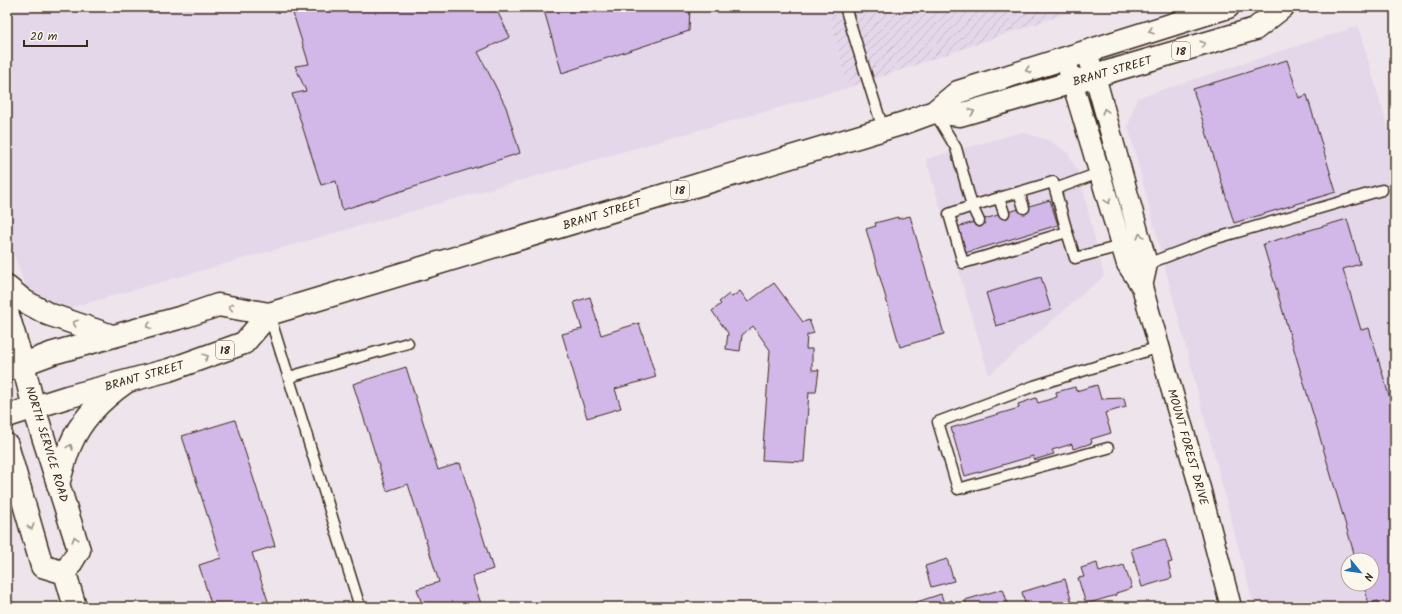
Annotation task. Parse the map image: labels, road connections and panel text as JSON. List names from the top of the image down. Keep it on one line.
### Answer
{"streets":{"main road":["18","BRANT STREET","NORTH SERVICE ROAD"],"street":["MOUNT FOREST DRIVE"]},"crossings":[["BRANT STREET","NORTH SERVICE ROAD"],["BRANT STREET","MOUNT FOREST DRIVE"]],"scale_bar":"20 m","north":"bottom right"}
